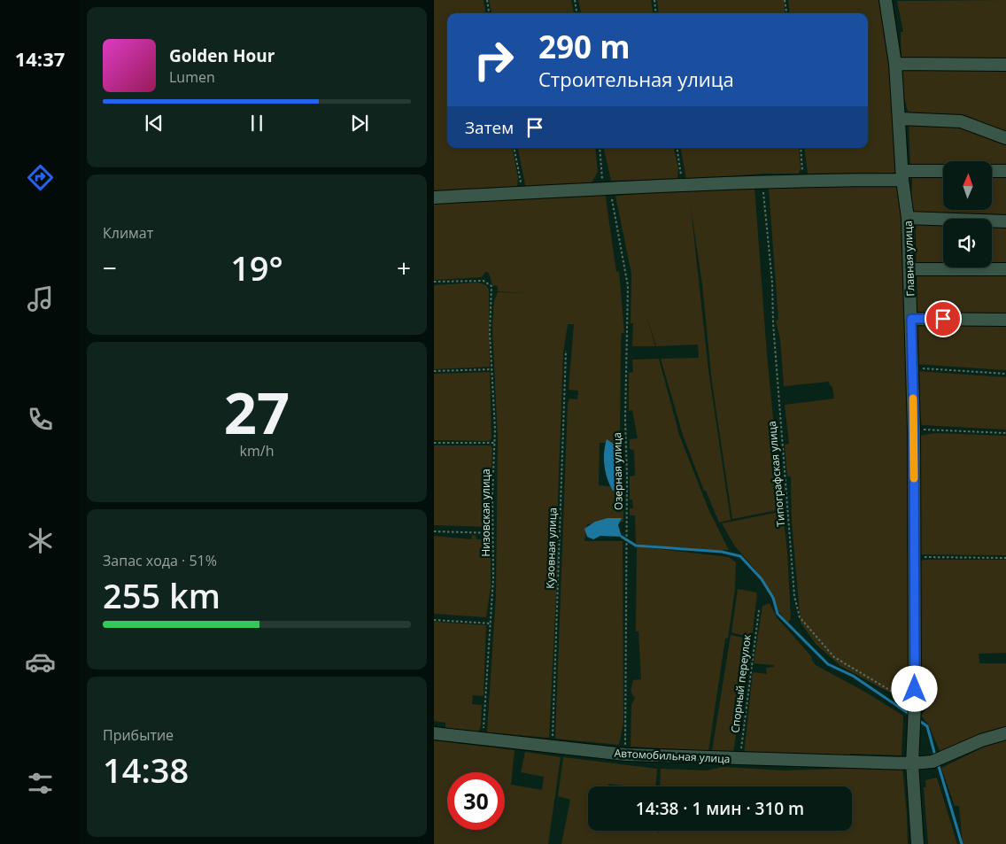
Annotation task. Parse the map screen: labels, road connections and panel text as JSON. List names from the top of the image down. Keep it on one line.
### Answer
{"streets":{"street":["Главная улица","Автомобильная улица"],"path":["Озерная улица","Типографская улица","Низовская улица","Кузовная улица","Спорный переулок"]},"crossings":[["Главная улица","Типографская улица"],["Главная улица","Автомобильная улица"],["Озерная улица","Автомобильная улица"],["Низовская улица","Автомобильная улица"],["Кузовная улица","Автомобильная улица"],["Спорный переулок","Автомобильная улица"]],"north":"top","page":{"tabs":"14:37","turn":["290 m","Строительная улица"],"song":["Golden Hour","Lumen"],"then":"Затем","tile":["Климат",["27","km/h"],["Запас хода · 51%","255 km"],["Прибытие","14:38"]],"heat":["−","19°","+"],"limit":"30","trip":"14:38 · 1 мин · 310 m"}}
